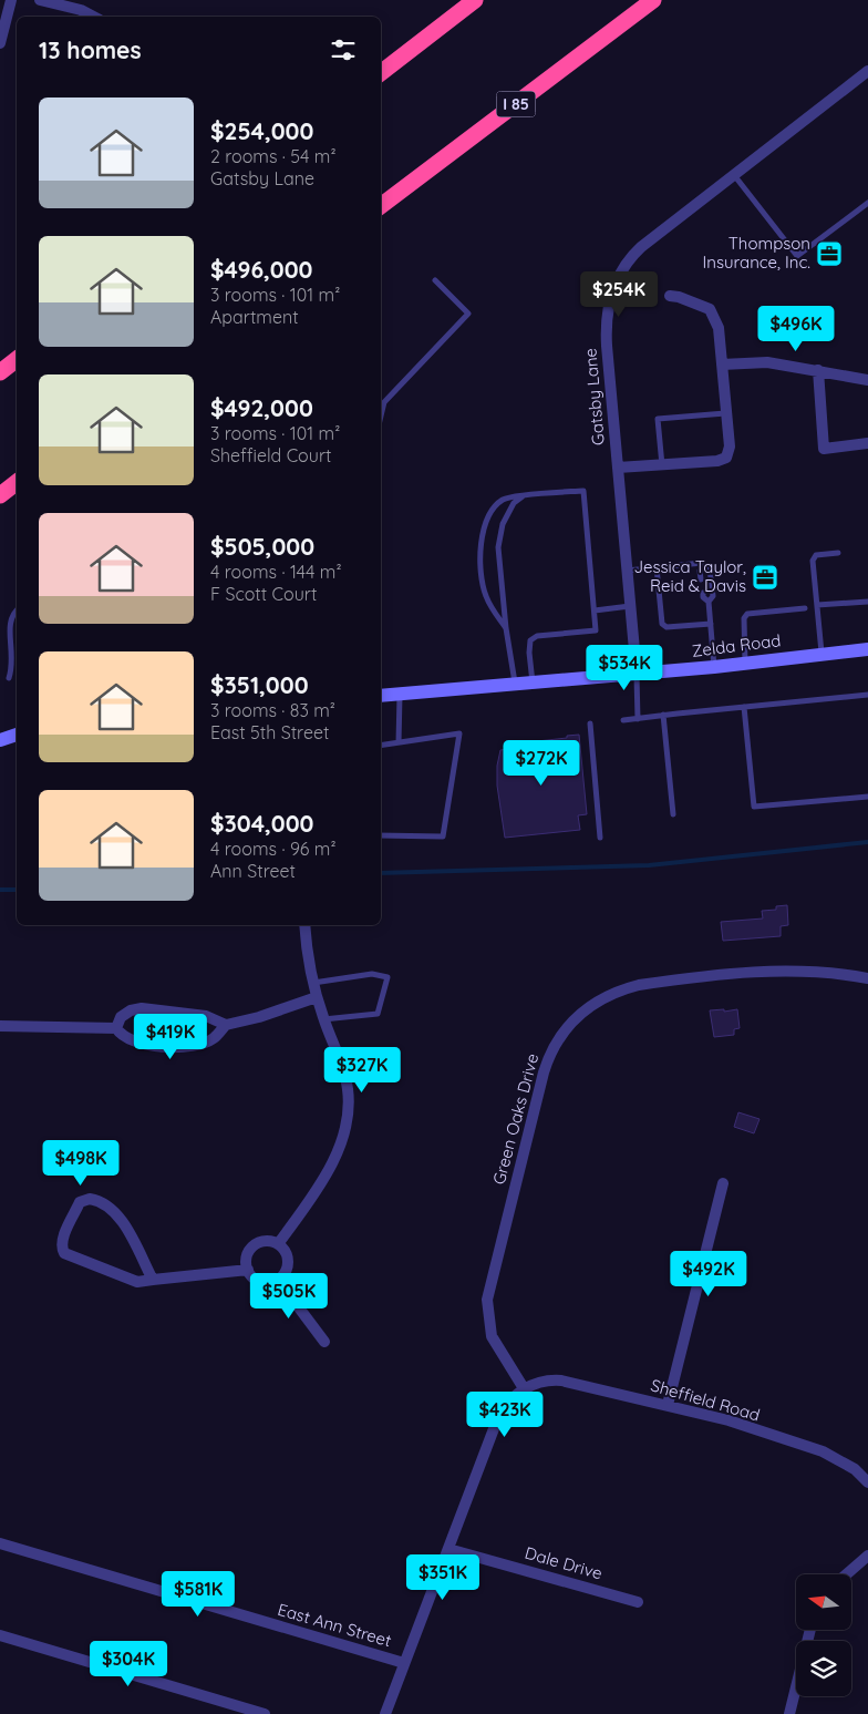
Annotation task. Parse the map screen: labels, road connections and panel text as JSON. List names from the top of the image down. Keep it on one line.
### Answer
{"streets":{"highway":["I 85"],"main road":["Zelda Road"],"street":["Gatsby Lane","Green Oaks Drive","Sheffield Road","Dale Drive","East Ann Street"]},"crossings":[["Gatsby Lane","Zelda Road"],["Green Oaks Drive","Sheffield Road"]],"places":{"office":["Thompson Insurance, Inc.","Jessica Taylor, Reid & Davis"]},"north":"left","page":{"heading":"13 homes","list":[{"name":"$254,000","note":"2 rooms · 54 m² · Gatsby Lane"},{"name":"$496,000","note":"3 rooms · 101 m² · Apartment"},{"name":"$492,000","note":"3 rooms · 101 m² · Sheffield Court"},{"name":"$505,000","note":"4 rooms · 144 m² · F Scott Court"},{"name":"$351,000","note":"3 rooms · 83 m² · East 5th Street"},{"name":"$304,000","note":"4 rooms · 96 m² · Ann Street"}],"price":["$254K","$496K","$534K","$272K","$419K","$327K","$498K","$492K","$505K","$423K","$351K","$581K","$304K"]}}
